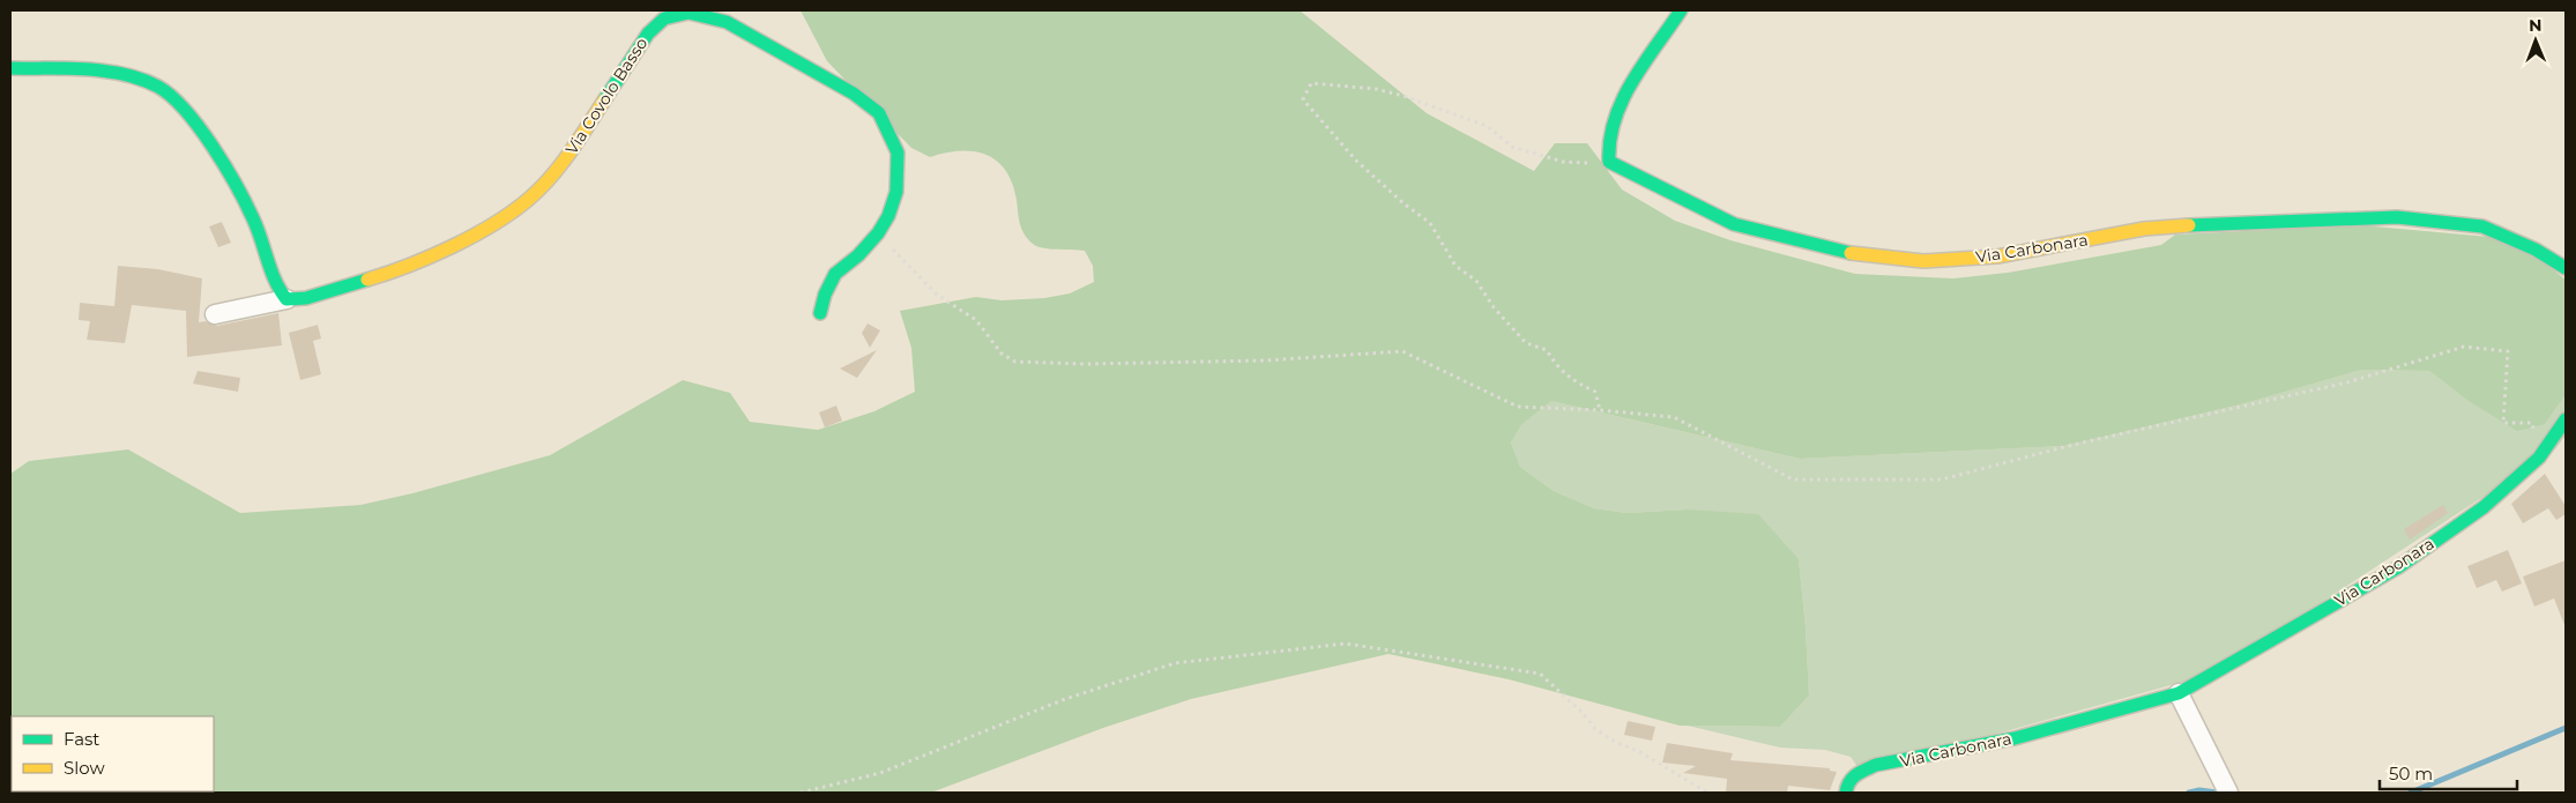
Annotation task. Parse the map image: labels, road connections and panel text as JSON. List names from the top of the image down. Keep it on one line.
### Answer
{"streets":{"street":["Via Covolo Basso","Via Carbonara"]},"legend":["Fast","Slow"],"scale_bar":"50 m","north":"top"}
